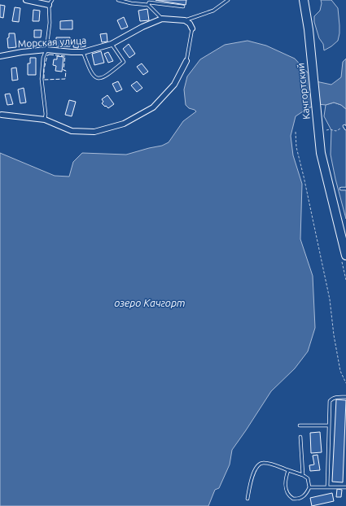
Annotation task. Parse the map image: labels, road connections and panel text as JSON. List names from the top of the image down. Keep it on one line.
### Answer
{"streets":{"main road":["Качгортский"],"street":["Морская улица"]},"water":["озеро Качгорт"]}
